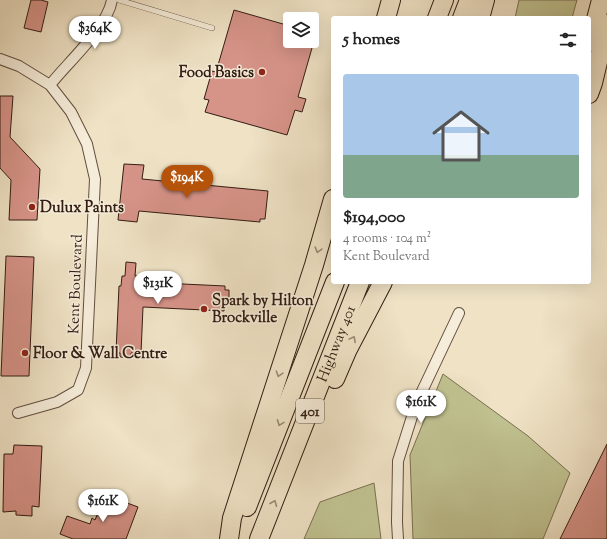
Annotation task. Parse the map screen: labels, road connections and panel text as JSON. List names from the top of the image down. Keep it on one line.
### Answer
{"streets":{"highway":["Highway 401","401"],"street":["Kent Boulevard"]},"places":["Food Basics","Dulux Paints","Spark by Hilton Brockville","Floor & Wall Centre"],"page":{"price":["$364K","$194K","$131K","$161K","$161K"],"heading":"5 homes","list":[{"name":"$194,000","note":"4 rooms · 104 m² · Kent Boulevard"}]}}
